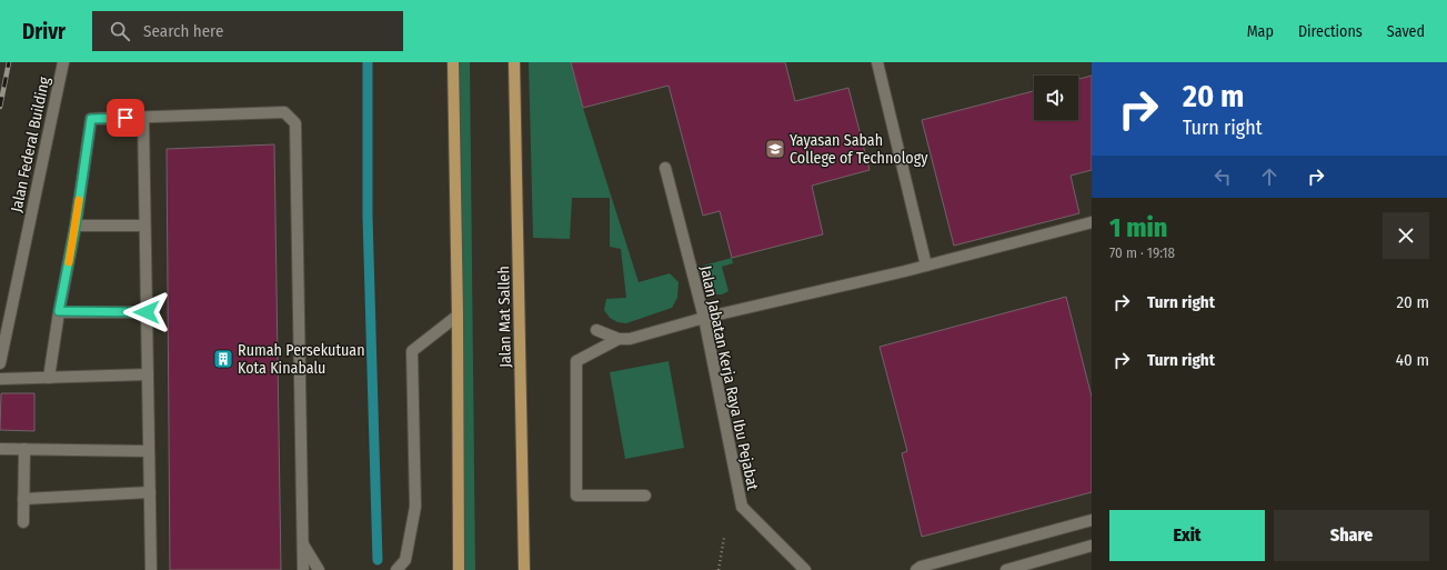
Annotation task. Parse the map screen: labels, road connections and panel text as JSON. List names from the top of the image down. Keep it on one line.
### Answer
{"streets":{"main road":["Jalan Mat Salleh"],"street":["Jalan Federal Building","Jalan Jabatan Kerja Raya Ibu Pejabat"]},"places":{"school or university":["Yayasan Sabah College of Technology"],"building":["Rumah Persekutuan Kota Kinabalu"]},"page":{"header":"Drivr","search":"Search here","nav":["Map","Directions","Saved"],"turn":["20 m","Turn right"],"heading":["1 min","70 m · 19:18"],"list":[{"name":"Turn right","value":"20 m"},{"name":"Turn right","value":"40 m"}],"buttons":["Exit","Share"]}}
